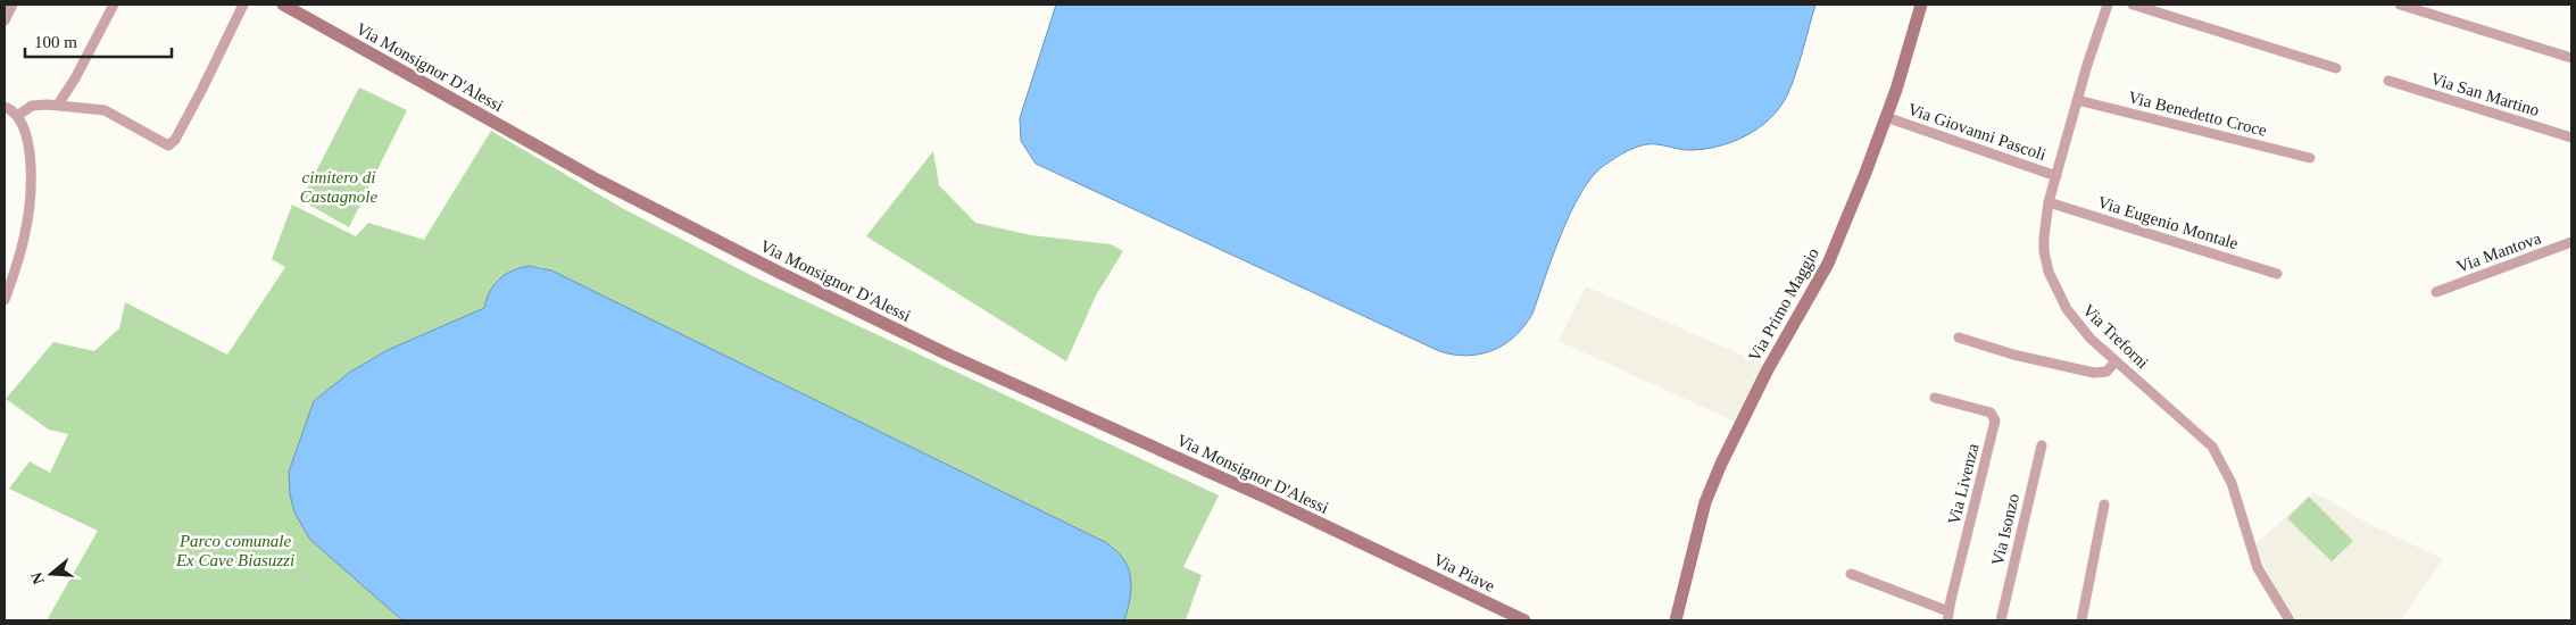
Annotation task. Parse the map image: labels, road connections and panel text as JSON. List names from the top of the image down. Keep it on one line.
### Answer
{"streets":{"main road":["Via Monsignor D'Alessi","Via Primo Maggio","Via Piave"],"street":["Via San Martino","Via Benedetto Croce","Via Giovanni Pascoli","Via Eugenio Montale","Via Mantova","Via Treforni","Via Livenza","Via Isonzo"]},"crossings":[["Via Monsignor D'Alessi","Via Piave"],["Via Benedetto Croce","Via Treforni"],["Via Giovanni Pascoli","Via Primo Maggio"],["Via Giovanni Pascoli","Via Treforni"],["Via Eugenio Montale","Via Treforni"]],"parks":["cimitero di Castagnole","Parco comunale Ex Cave Biasuzzi"],"scale_bar":"100 m","north":"left"}
